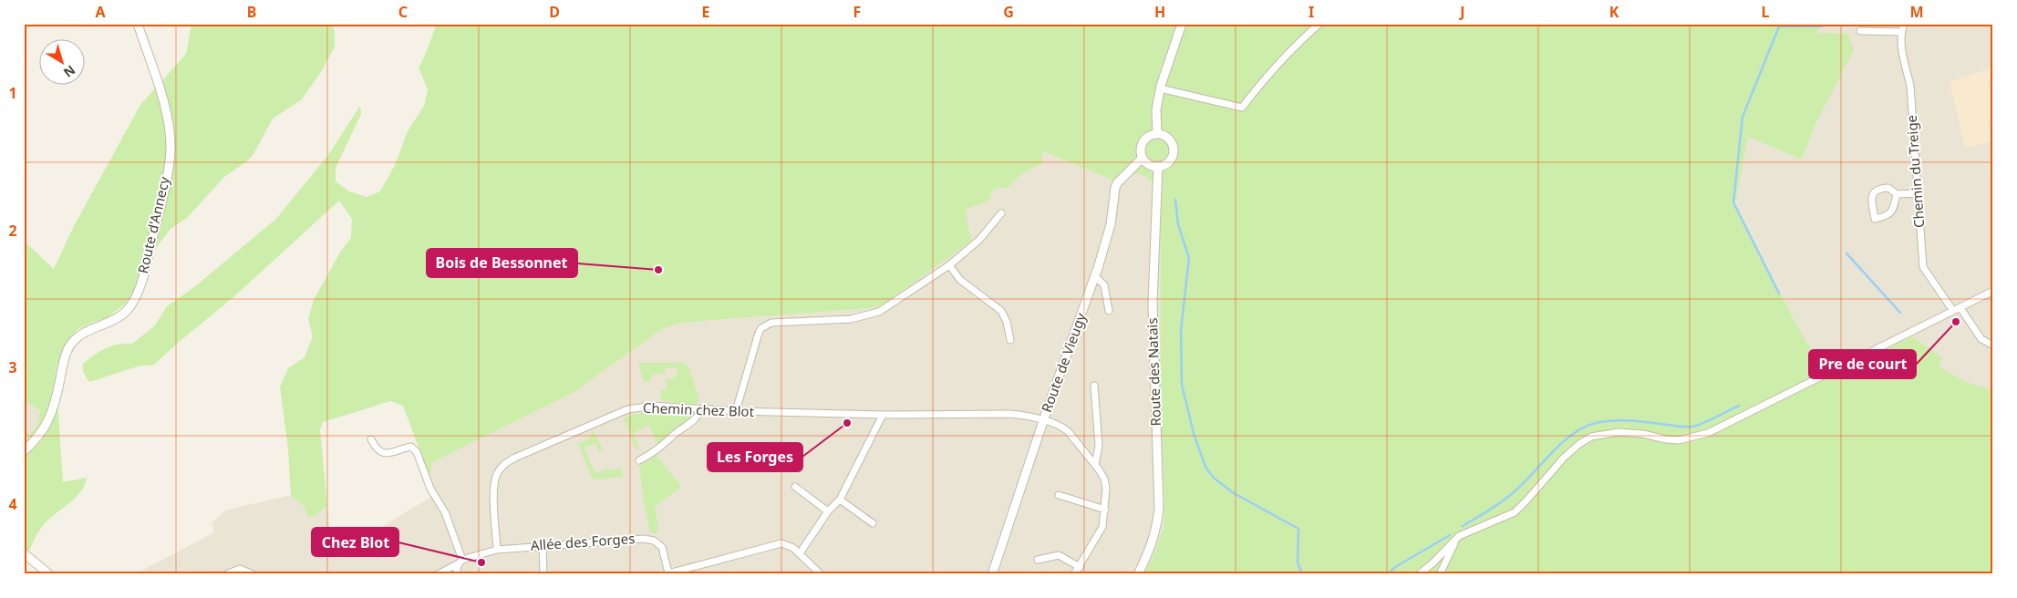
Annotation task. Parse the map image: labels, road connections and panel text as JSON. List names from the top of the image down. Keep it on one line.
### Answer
{"streets":{"street":["Chemin du Treige","Route d'Annecy","Route de Vieugy","Route des Natais","Chemin chez Blot","Allée des Forges"]},"crossings":[["Route de Vieugy","Route des Natais"],["Route de Vieugy","Chemin chez Blot"],["Chemin chez Blot","Allée des Forges"]],"places":["Bois de Bessonnet","Pre de court","Les Forges","Chez Blot"],"north":"bottom right","grid":{"columns":["A","B","C","D","E","F","G","H","I","J","K","L","M"],"rows":["1","2","3","4"]}}
